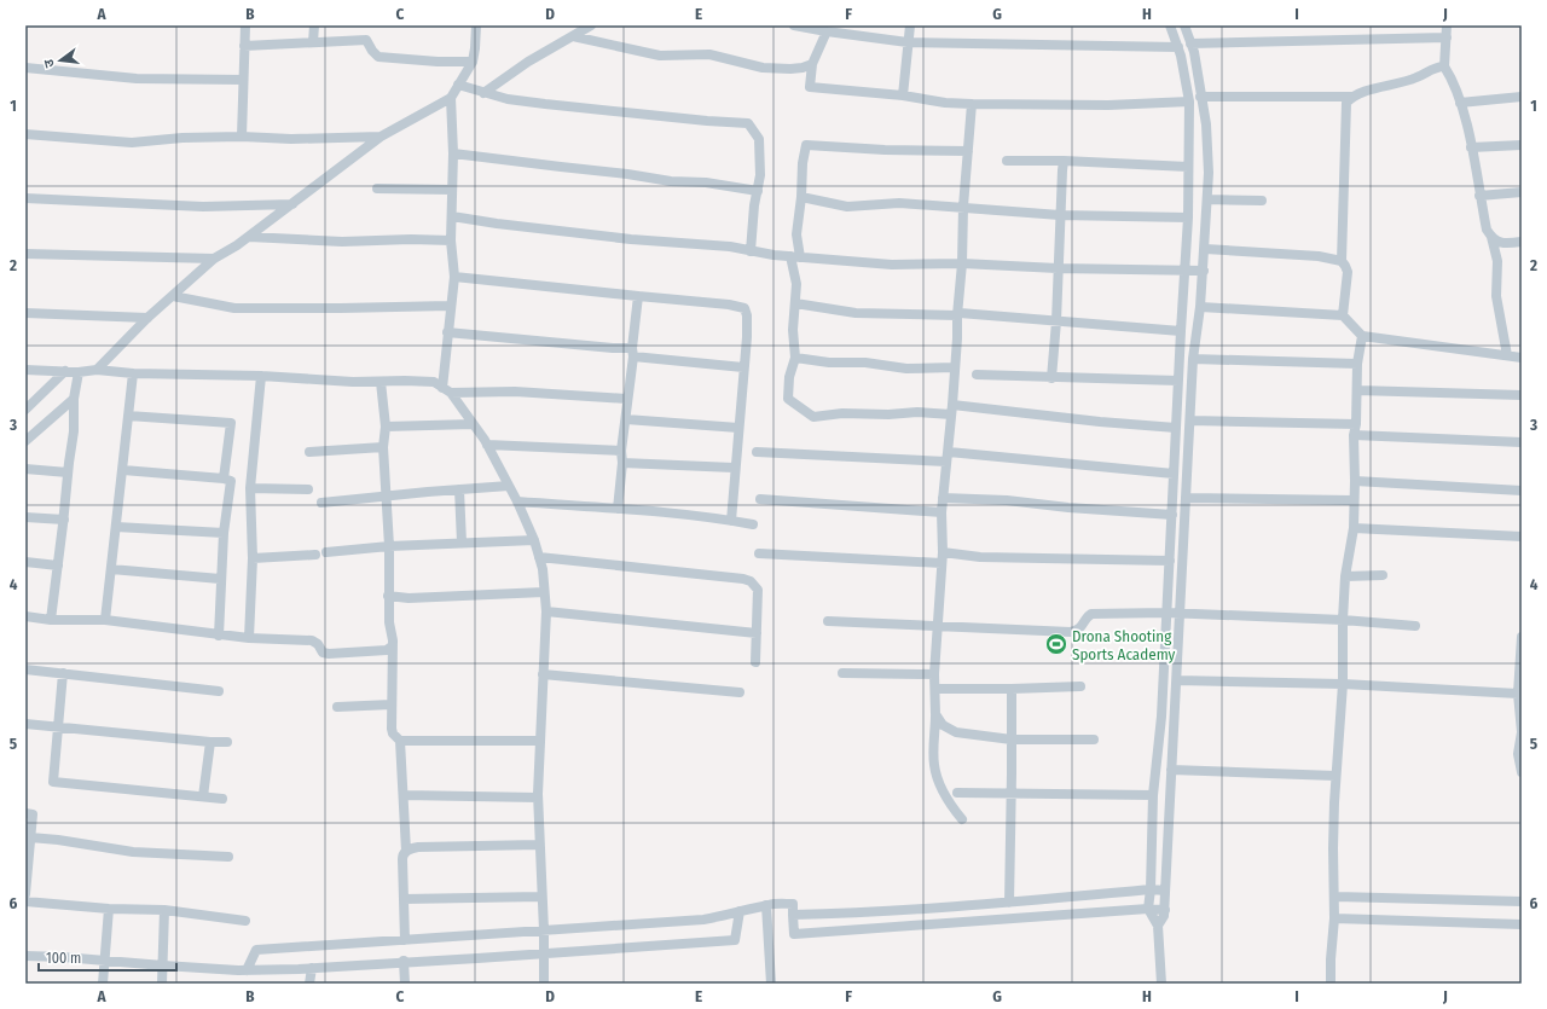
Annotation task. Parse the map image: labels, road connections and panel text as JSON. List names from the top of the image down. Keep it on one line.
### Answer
{"places":{"sports":["Drona Shooting Sports Academy"]},"scale_bar":"100 m","north":"left","grid":{"columns":["A","B","C","D","E","F","G","H","I","J"],"rows":["1","2","3","4","5","6"]}}
